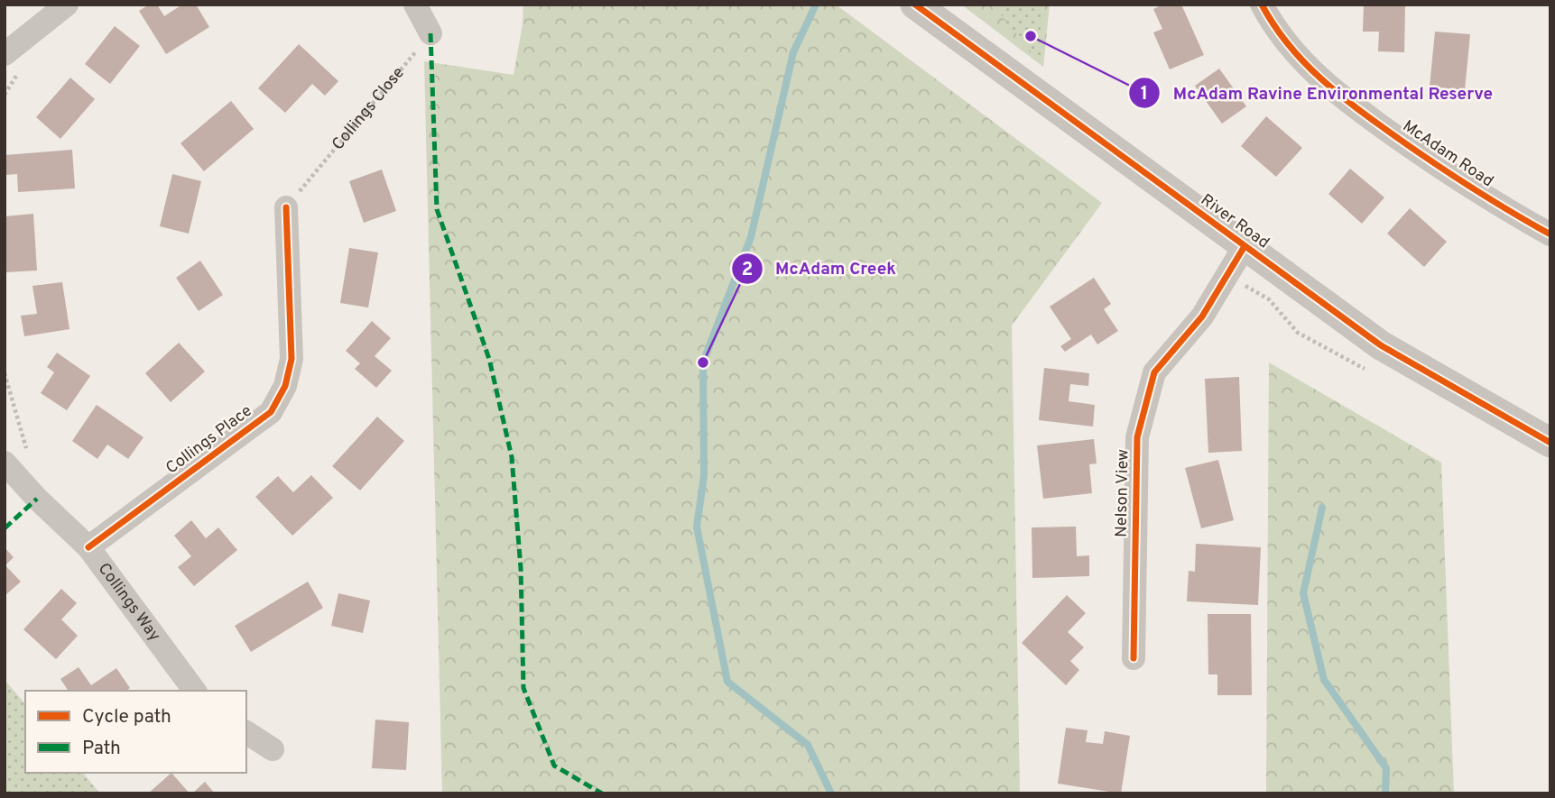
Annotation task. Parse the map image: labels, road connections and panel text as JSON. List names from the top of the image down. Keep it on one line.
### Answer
{"streets":{"street":["McAdam Road","River Road","Collings Place","Nelson View","Collings Way"],"path":["Collings Close"]},"crossings":[["Collings Close","Collings Place"],["River Road","Nelson View"],["Collings Place","Collings Way"]],"places":["McAdam Ravine Environmental Reserve","McAdam Creek"],"legend":["Cycle path","Path"]}
